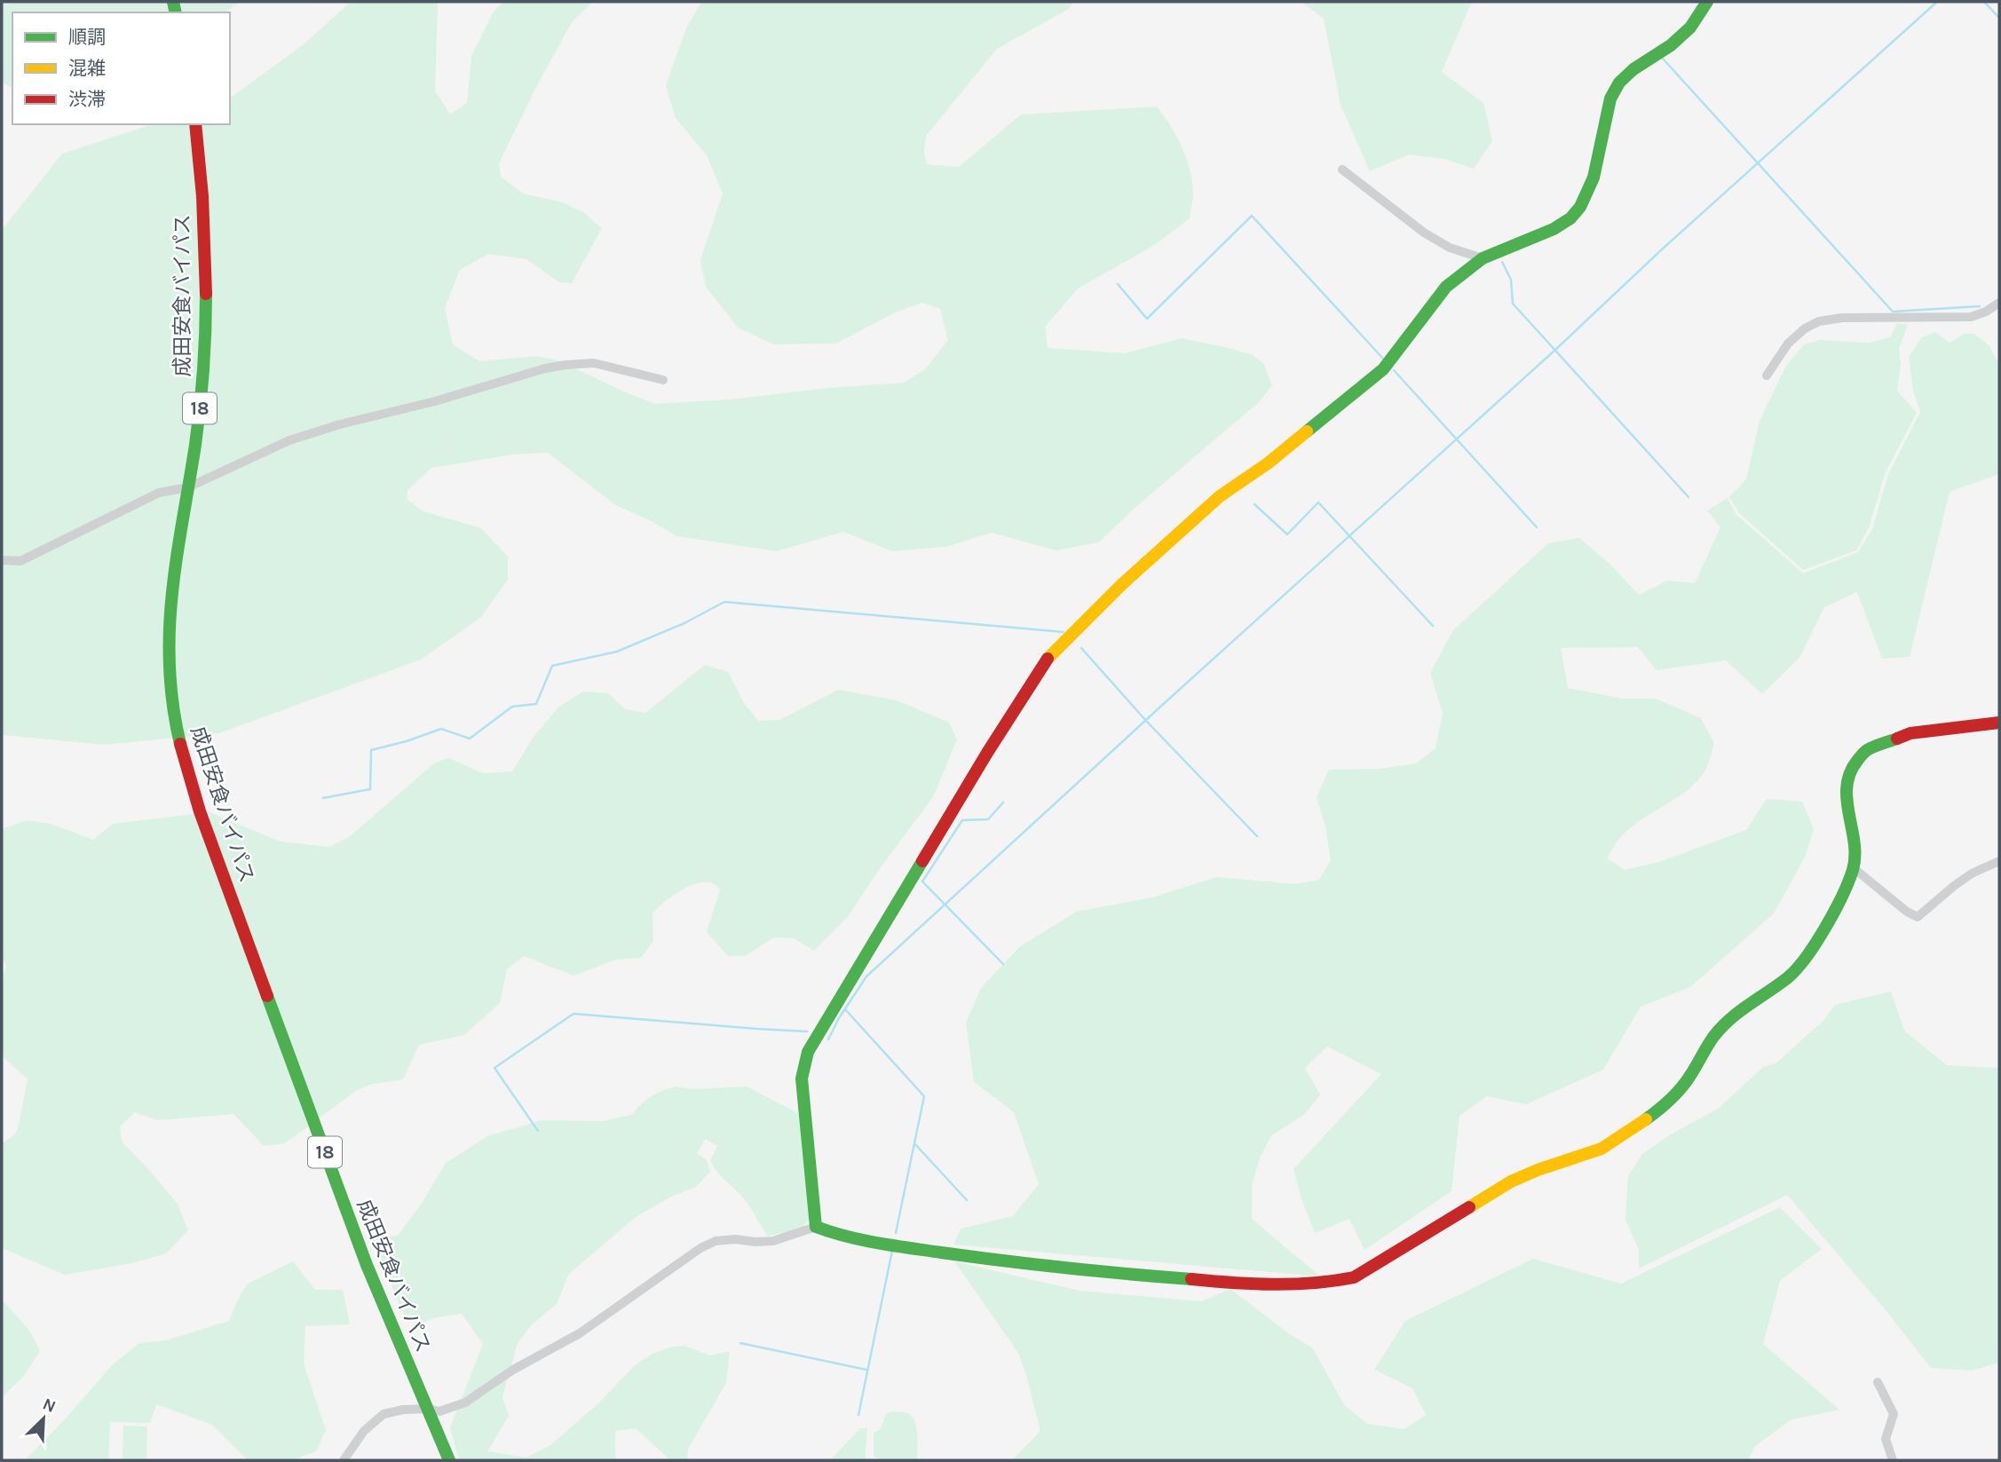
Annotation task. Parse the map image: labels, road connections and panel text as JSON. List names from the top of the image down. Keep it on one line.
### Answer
{"streets":{"street":["成田安食バイパス","18"]},"legend":["順調","混雑","渋滞"],"north":"top right"}
